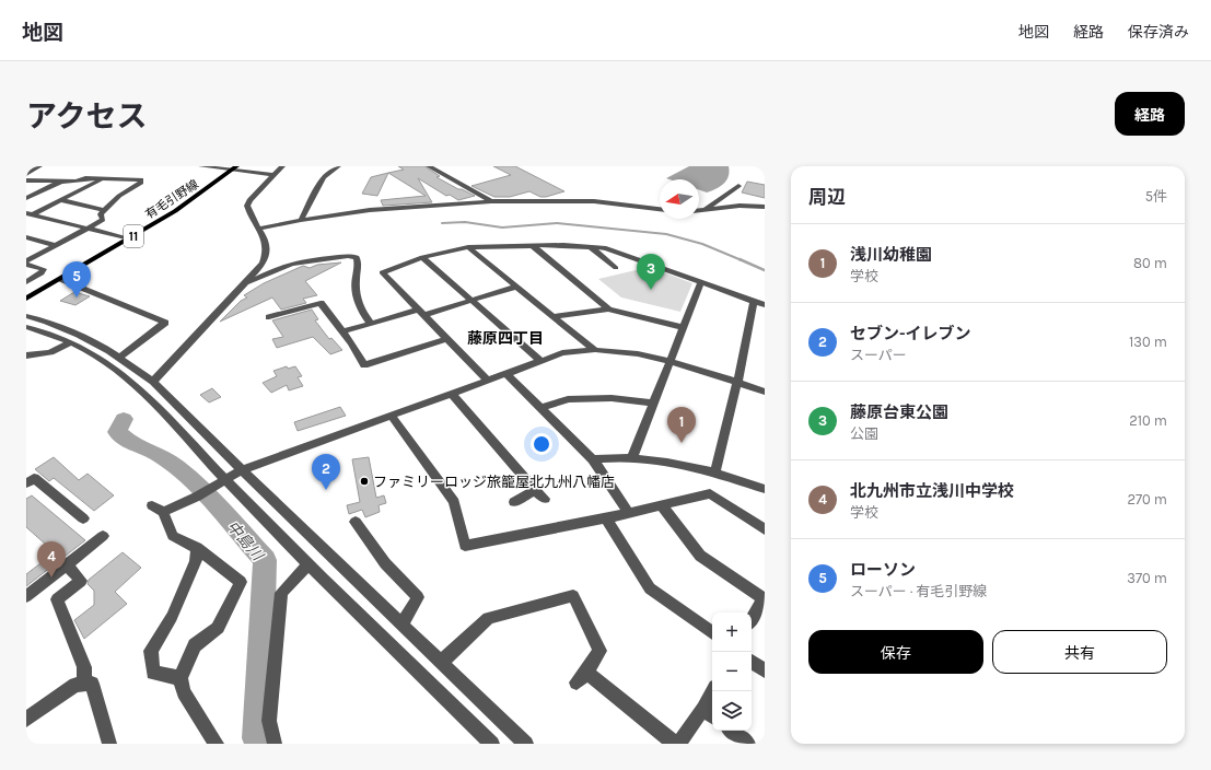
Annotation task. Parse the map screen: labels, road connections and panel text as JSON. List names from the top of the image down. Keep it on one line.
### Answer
{"streets":{"main road":["有毛引野線","11"]},"districts":["藤原四丁目"],"water":["中島川"],"places":["ファミリーロッジ旅籠屋北九州八幡店"],"north":"left","page":{"header":"地図","nav":["地図","経路","保存済み"],"title":"アクセス","buttons":["経路",["保存","共有"]],"heading":["周辺","5件"],"list":[{"mark":"1","name":"浅川幼稚園","note":"学校","value":"80 m"},{"mark":"2","name":"セブン-イレブン","note":"スーパー","value":"130 m"},{"mark":"3","name":"藤原台東公園","note":"公園","value":"210 m"},{"mark":"4","name":"北九州市立浅川中学校","note":"学校","value":"270 m"},{"mark":"5","name":"ローソン","note":"スーパー · 有毛引野線","value":"370 m"}],"pins":["3","5","1","2","4"],"map_buttons":["+","−"]}}
